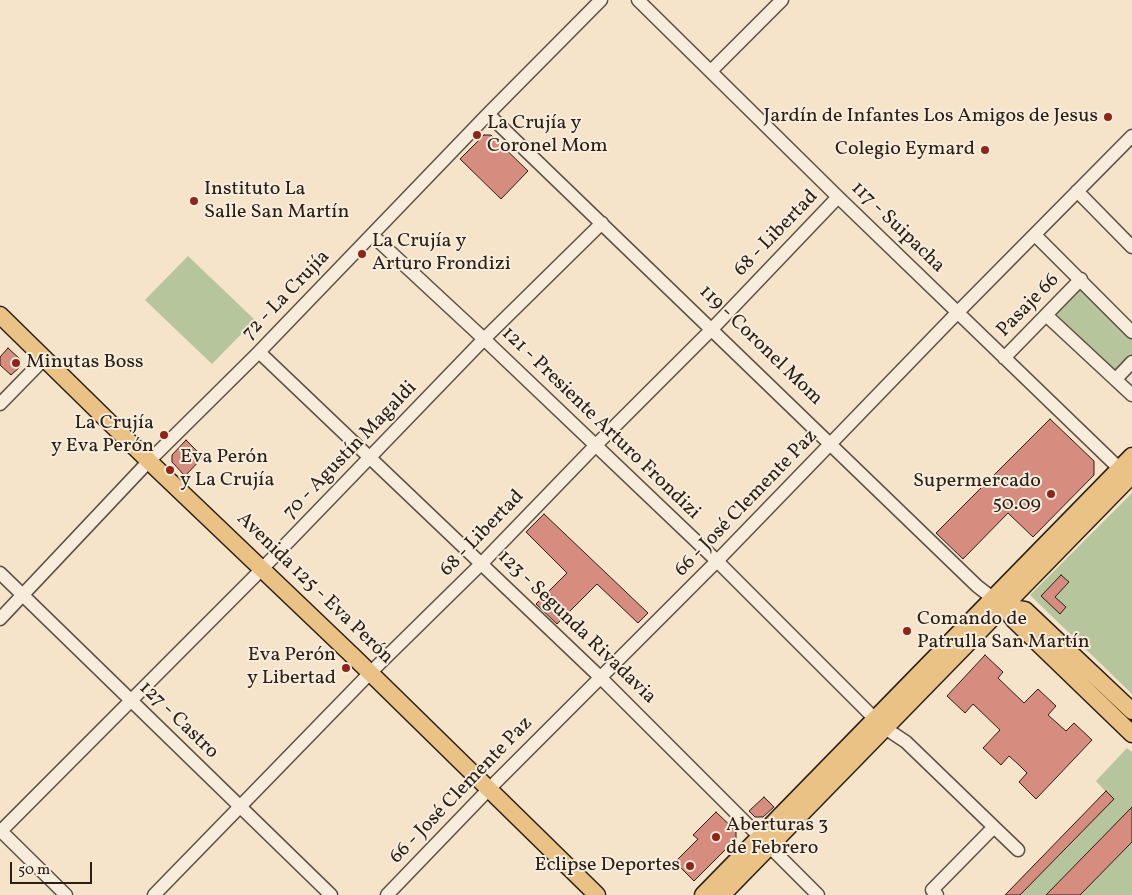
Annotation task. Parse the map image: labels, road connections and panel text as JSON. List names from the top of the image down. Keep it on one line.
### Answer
{"streets":{"main road":["119 - Coronel Mom","Avenida 125 - Eva Perón"],"street":["117 - Suipacha","68 - Libertad","72 - La Crujía","Pasaje 66","121 - Presiente Arturo Frondizi","70 - Agustín Magaldi","66 - José Clemente Paz","123 - Segunda Rivadavia","127 - Castro"]},"crossings":[["117 - Suipacha","68 - Libertad"],["117 - Suipacha","Pasaje 66"],["117 - Suipacha","66 - José Clemente Paz"],["68 - Libertad","119 - Coronel Mom"],["68 - Libertad","121 - Presiente Arturo Frondizi"],["68 - Libertad","Avenida 125 - Eva Perón"],["68 - Libertad","123 - Segunda Rivadavia"],["68 - Libertad","127 - Castro"],["72 - La Crujía","119 - Coronel Mom"],["72 - La Crujía","121 - Presiente Arturo Frondizi"],["72 - La Crujía","Avenida 125 - Eva Perón"],["72 - La Crujía","123 - Segunda Rivadavia"],["72 - La Crujía","127 - Castro"],["119 - Coronel Mom","70 - Agustín Magaldi"],["119 - Coronel Mom","66 - José Clemente Paz"],["121 - Presiente Arturo Frondizi","70 - Agustín Magaldi"],["121 - Presiente Arturo Frondizi","66 - José Clemente Paz"],["70 - Agustín Magaldi","Avenida 125 - Eva Perón"],["70 - Agustín Magaldi","123 - Segunda Rivadavia"],["70 - Agustín Magaldi","127 - Castro"],["66 - José Clemente Paz","Avenida 125 - Eva Perón"],["66 - José Clemente Paz","123 - Segunda Rivadavia"]],"places":["Jardín de Infantes Los Amigos de Jesus","La Crujía y Coronel Mom","Colegio Eymard","Instituto La Salle San Martín","La Crujía y Arturo Frondizi","Minutas Boss","La Crujía y Eva Perón","Eva Perón y La Crujía","Supermercado 50.09","Comando de Patrulla San Martín","Eva Perón y Libertad","Aberturas 3 de Febrero","Eclipse Deportes"],"scale_bar":"50 m"}
